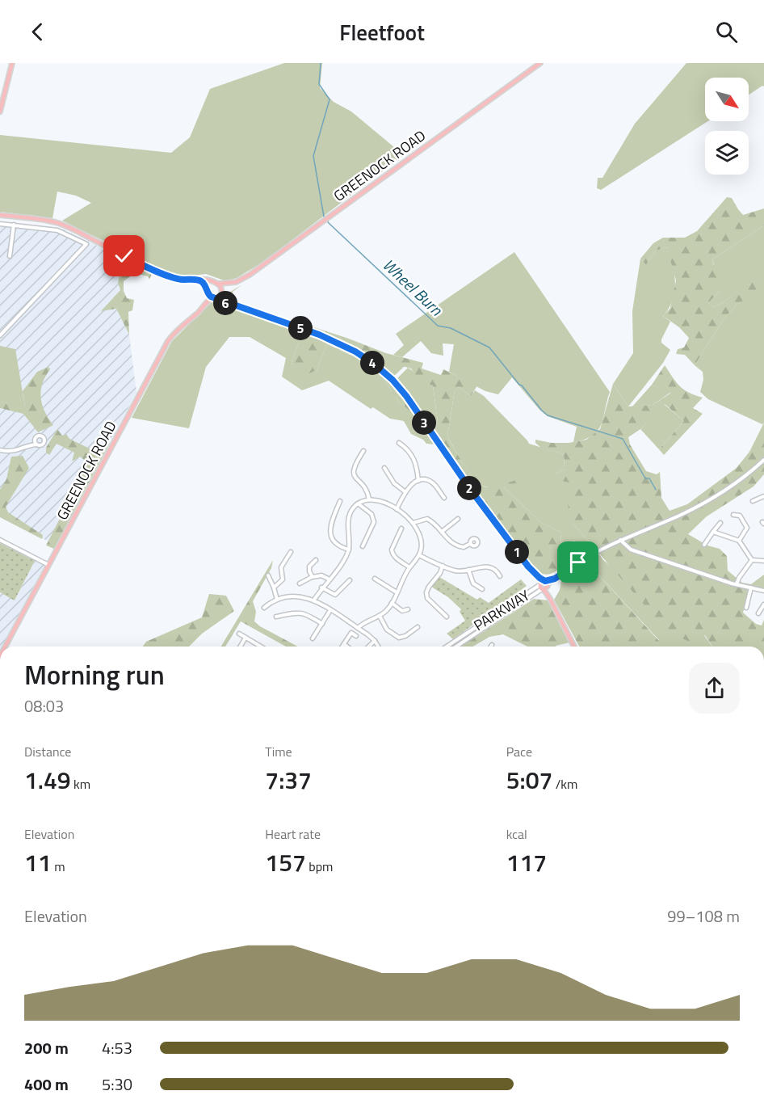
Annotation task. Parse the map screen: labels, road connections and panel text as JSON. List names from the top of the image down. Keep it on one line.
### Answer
{"streets":{"main road":["GREENOCK ROAD"],"street":["PARKWAY"]},"water":["Wheel Burn"],"north":"bottom right","page":{"header":"Fleetfoot","pins":["6","5","4","3","2","1"],"heading":["Morning run","08:03"],"stats":[["Distance","1.49 km"],["Time","7:37"],["Pace","5:07 /km"],["Elevation","11 m"],["Heart rate","157 bpm"],["kcal","117"]],"chart":["Elevation","99–108 m"],"list":[{"name":"200 m","note":"4:53"},{"name":"400 m","note":"5:30"}]}}
